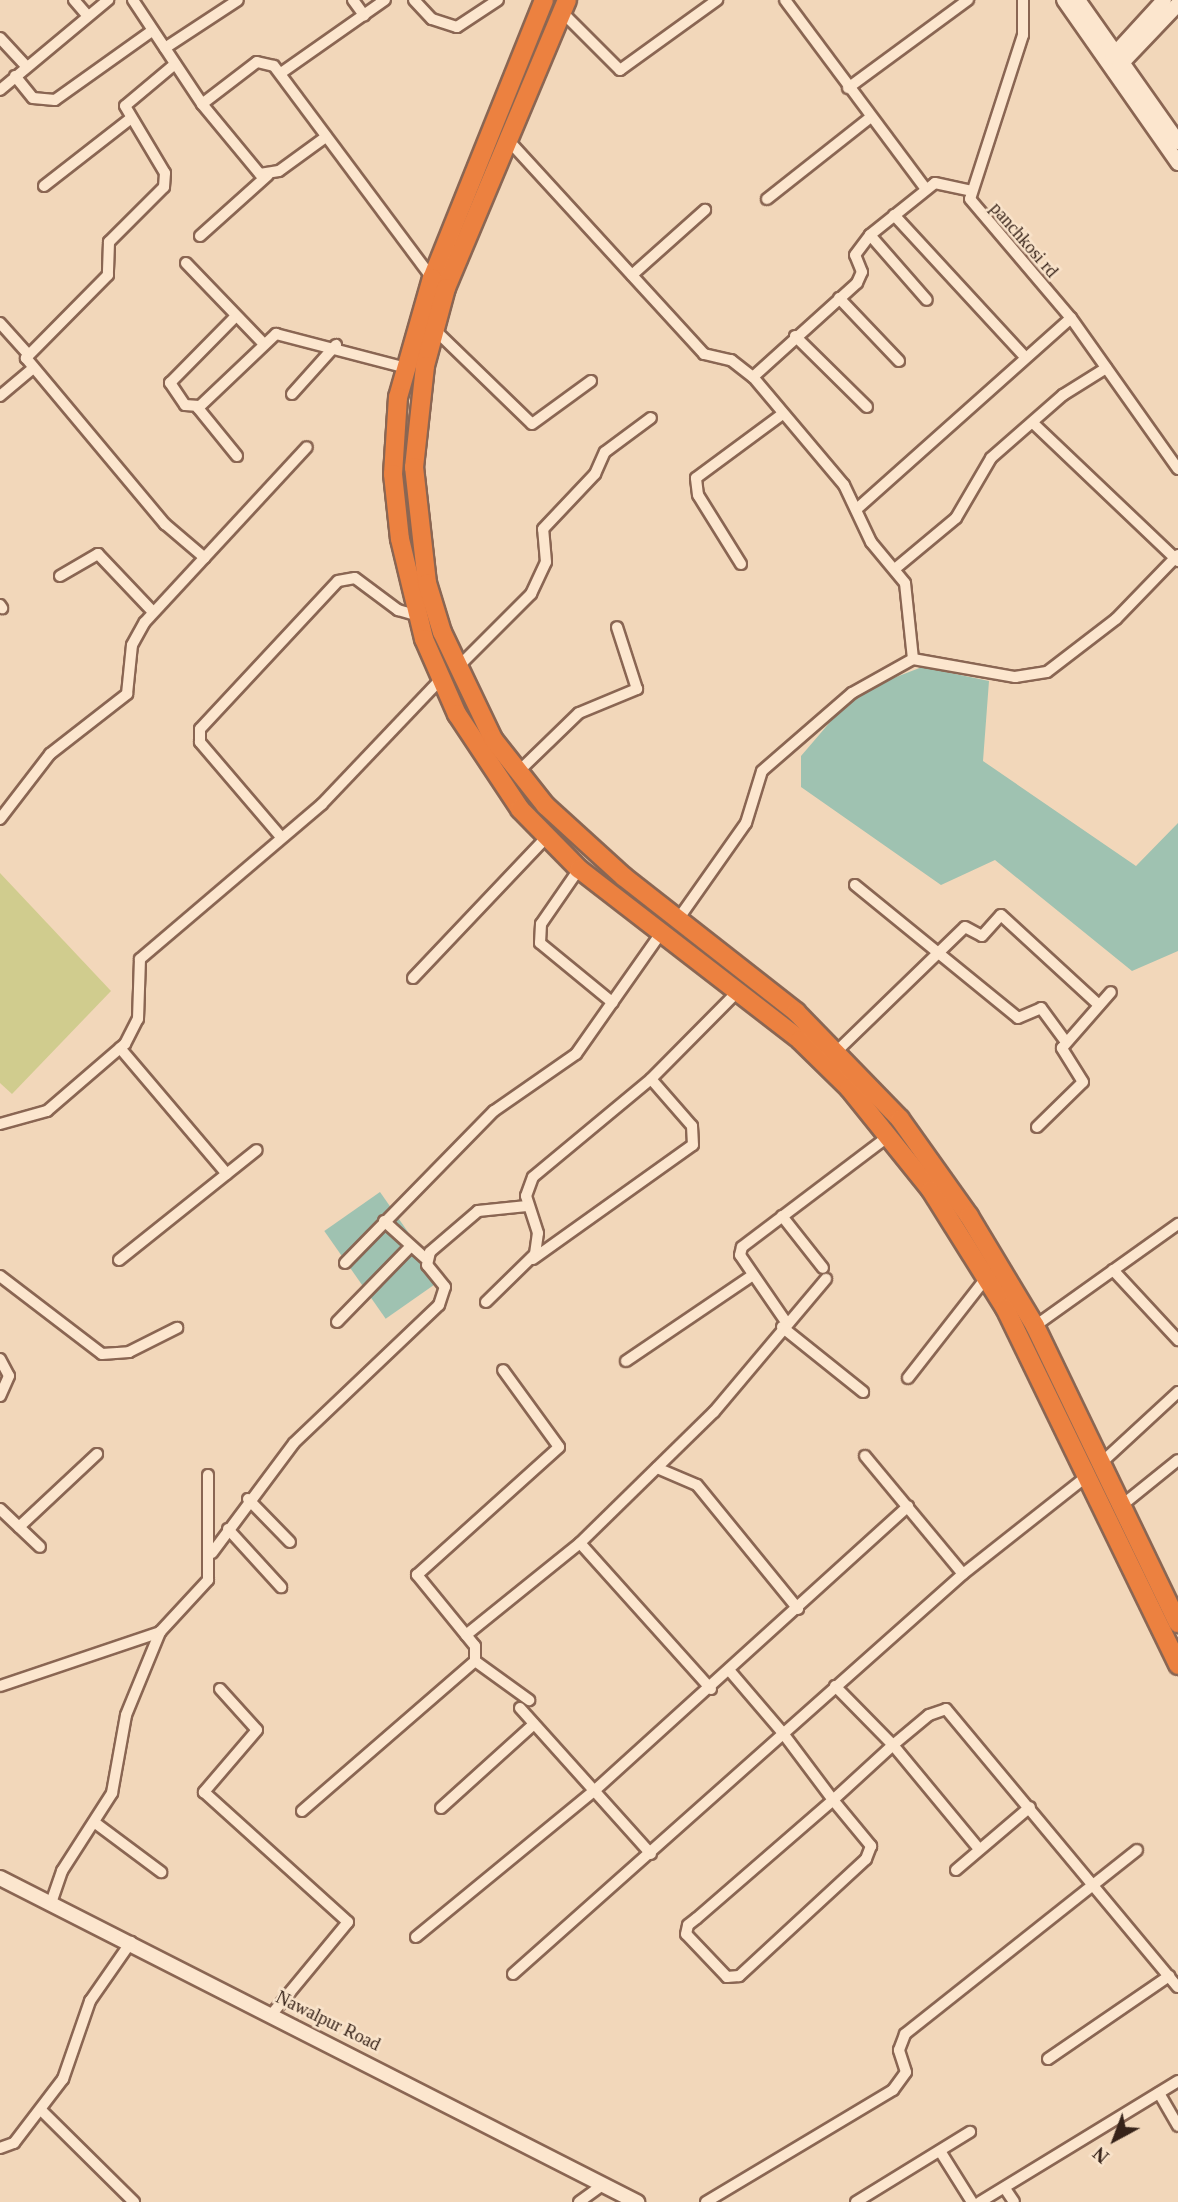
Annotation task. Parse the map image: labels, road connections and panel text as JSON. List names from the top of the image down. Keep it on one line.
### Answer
{"streets":{"street":["panchkosi rd","Nawalpur Road"]},"north":"bottom left"}
